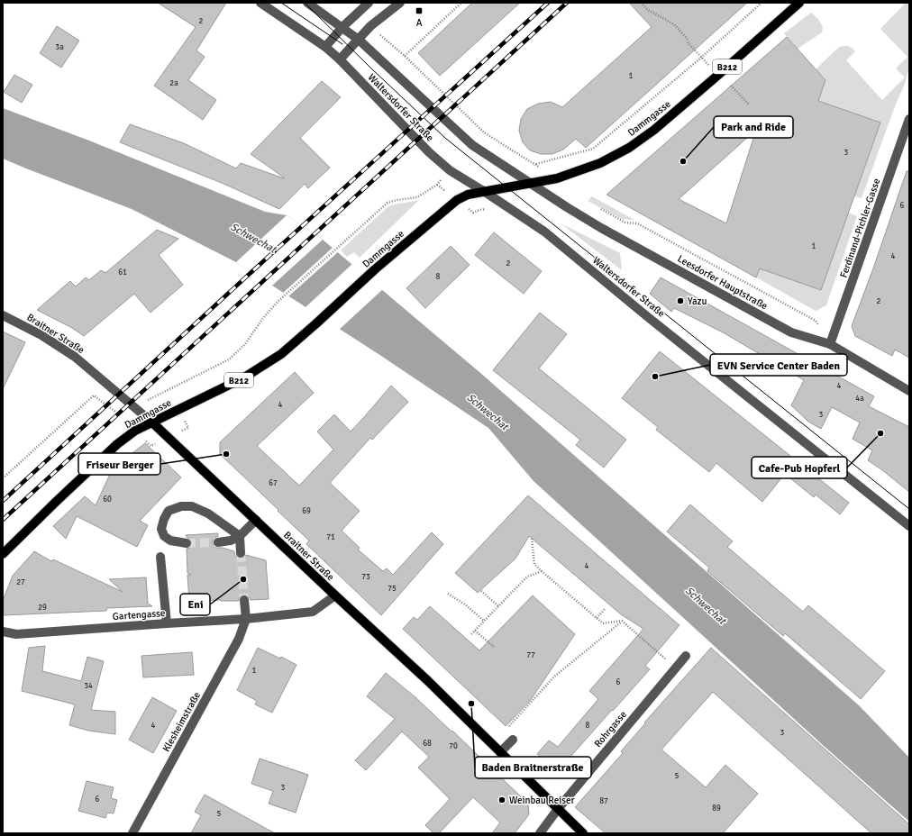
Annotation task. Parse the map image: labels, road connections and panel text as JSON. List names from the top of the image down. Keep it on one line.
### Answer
{"streets":{"main road":["B212","Dammgasse","Braitner Straße"],"street":["Waltersdorfer Straße","Ferdinand-Pichler-Gasse","Leesdorfer Hauptstraße","Gartengasse","Klesheimstraße","Rohrgasse"]},"crossings":[["Waltersdorfer Straße","Dammgasse"],["Waltersdorfer Straße","Leesdorfer Hauptstraße"],["Dammgasse","Leesdorfer Hauptstraße"],["Dammgasse","Braitner Straße"],["Ferdinand-Pichler-Gasse","Leesdorfer Hauptstraße"],["Braitner Straße","Gartengasse"],["Braitner Straße","Rohrgasse"],["Gartengasse","Klesheimstraße"]],"water":["Schwechat"],"places":{"transit":["A"],"other":["Park and Ride","Yazu","EVN Service Center Baden","Cafe-Pub Hopferl","Friseur Berger","Eni","Baden Braitnerstraße","Weinbau Reiser"]},"house_numbers":["2","3a","1","2a","3","6","1","4","2","61","8","2","4","4a","4","3","67","60","69","71","4","73","27","75","29","77","1","6","34","4","8","3","68","70","5","3","6","87","89","5"]}
